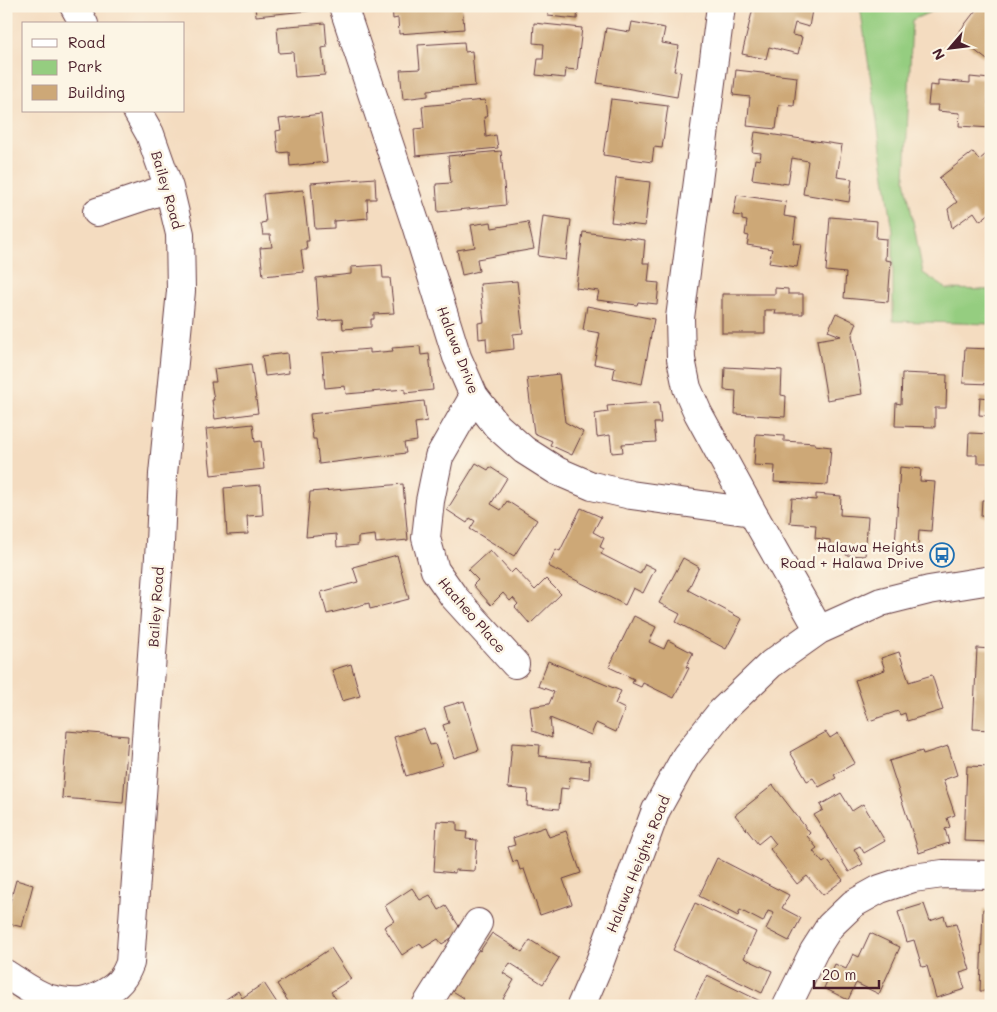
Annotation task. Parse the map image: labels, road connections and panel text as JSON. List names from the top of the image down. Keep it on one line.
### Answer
{"streets":{"street":["Bailey Road","Halawa Drive","Haaheo Place","Halawa Heights Road"]},"crossings":[["Halawa Drive","Haaheo Place"]],"places":{"bus stop":["Halawa Heights Road + Halawa Drive"]},"legend":["Road","Park","Building"],"scale_bar":"20 m","north":"bottom left"}
